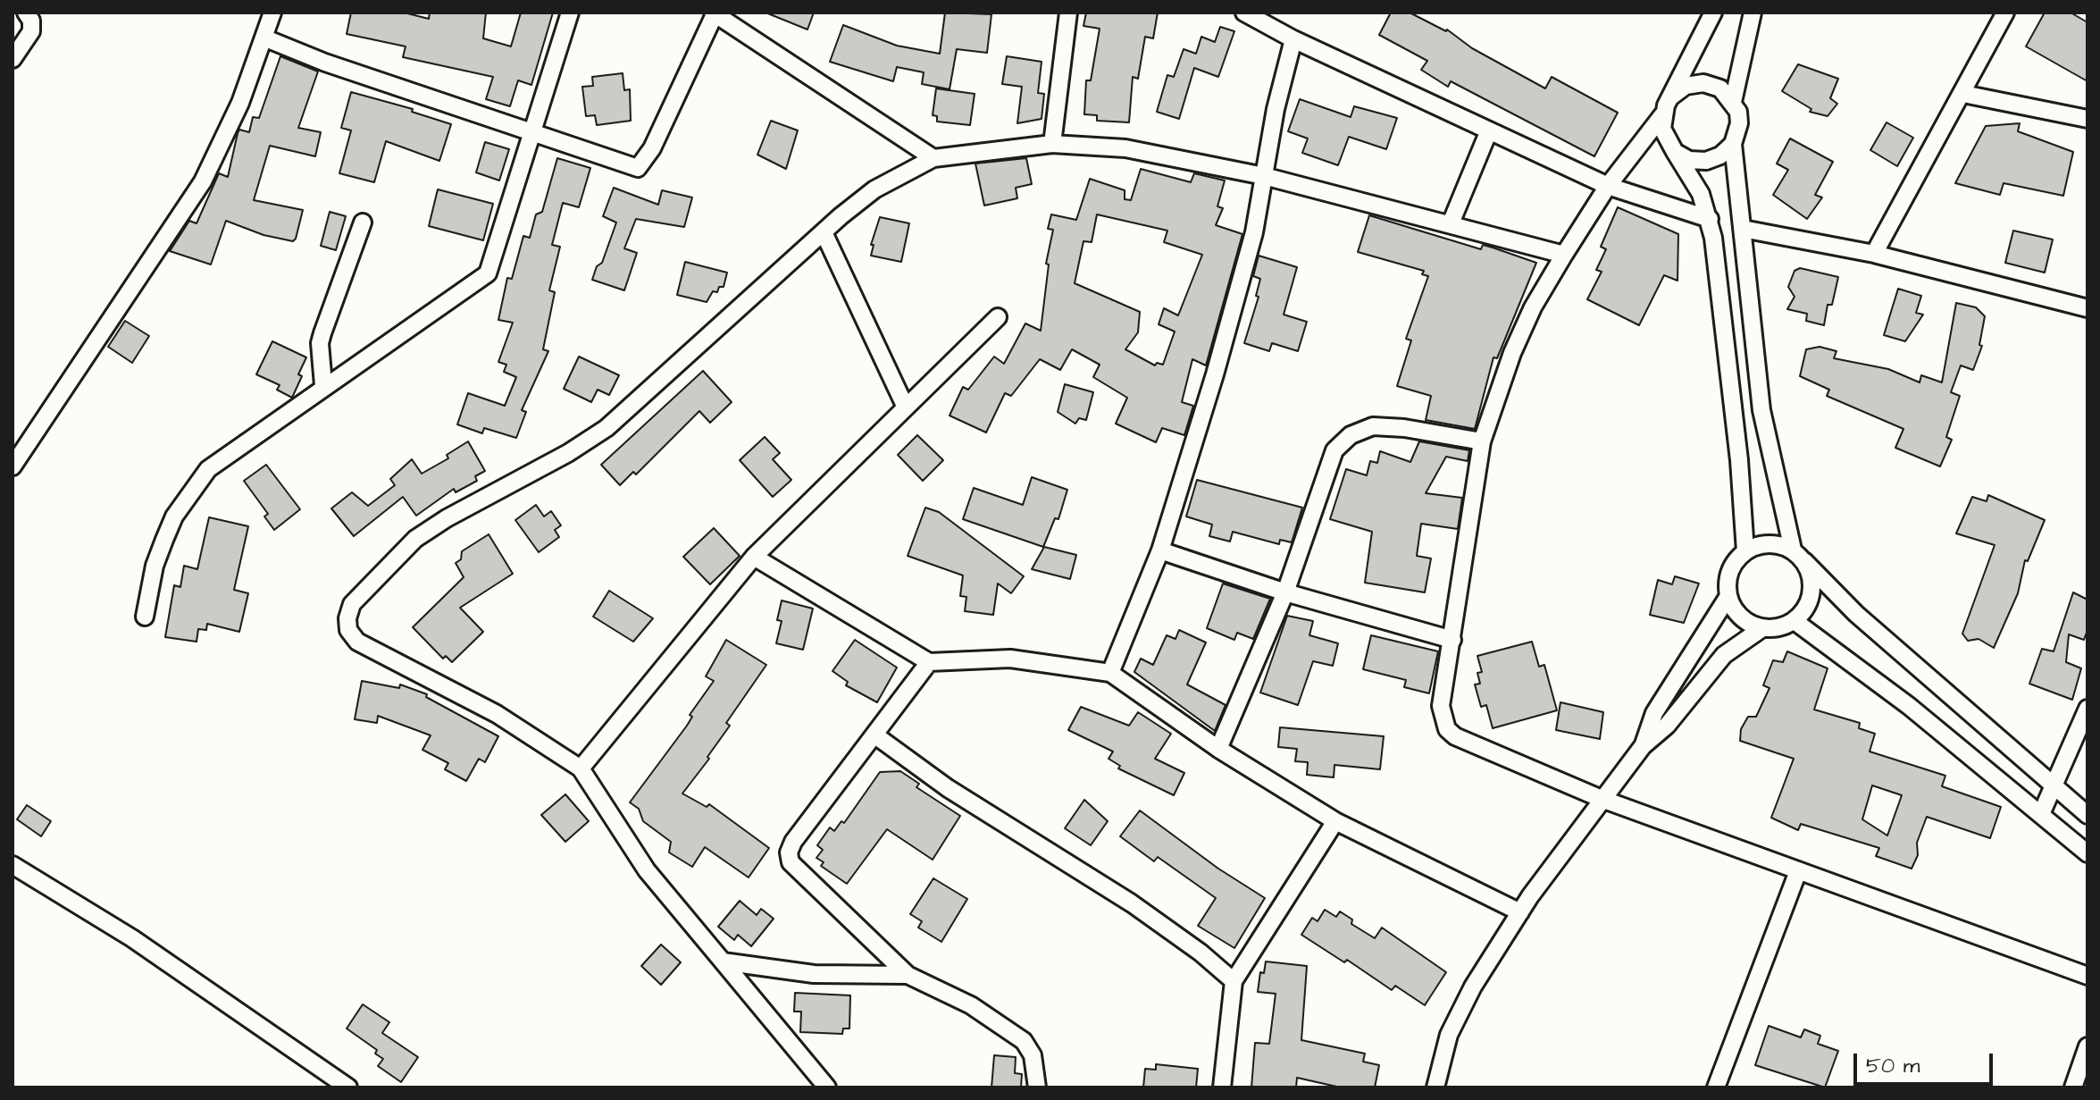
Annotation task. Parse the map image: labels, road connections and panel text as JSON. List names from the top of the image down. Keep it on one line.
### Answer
{"scale_bar":"50 m"}
